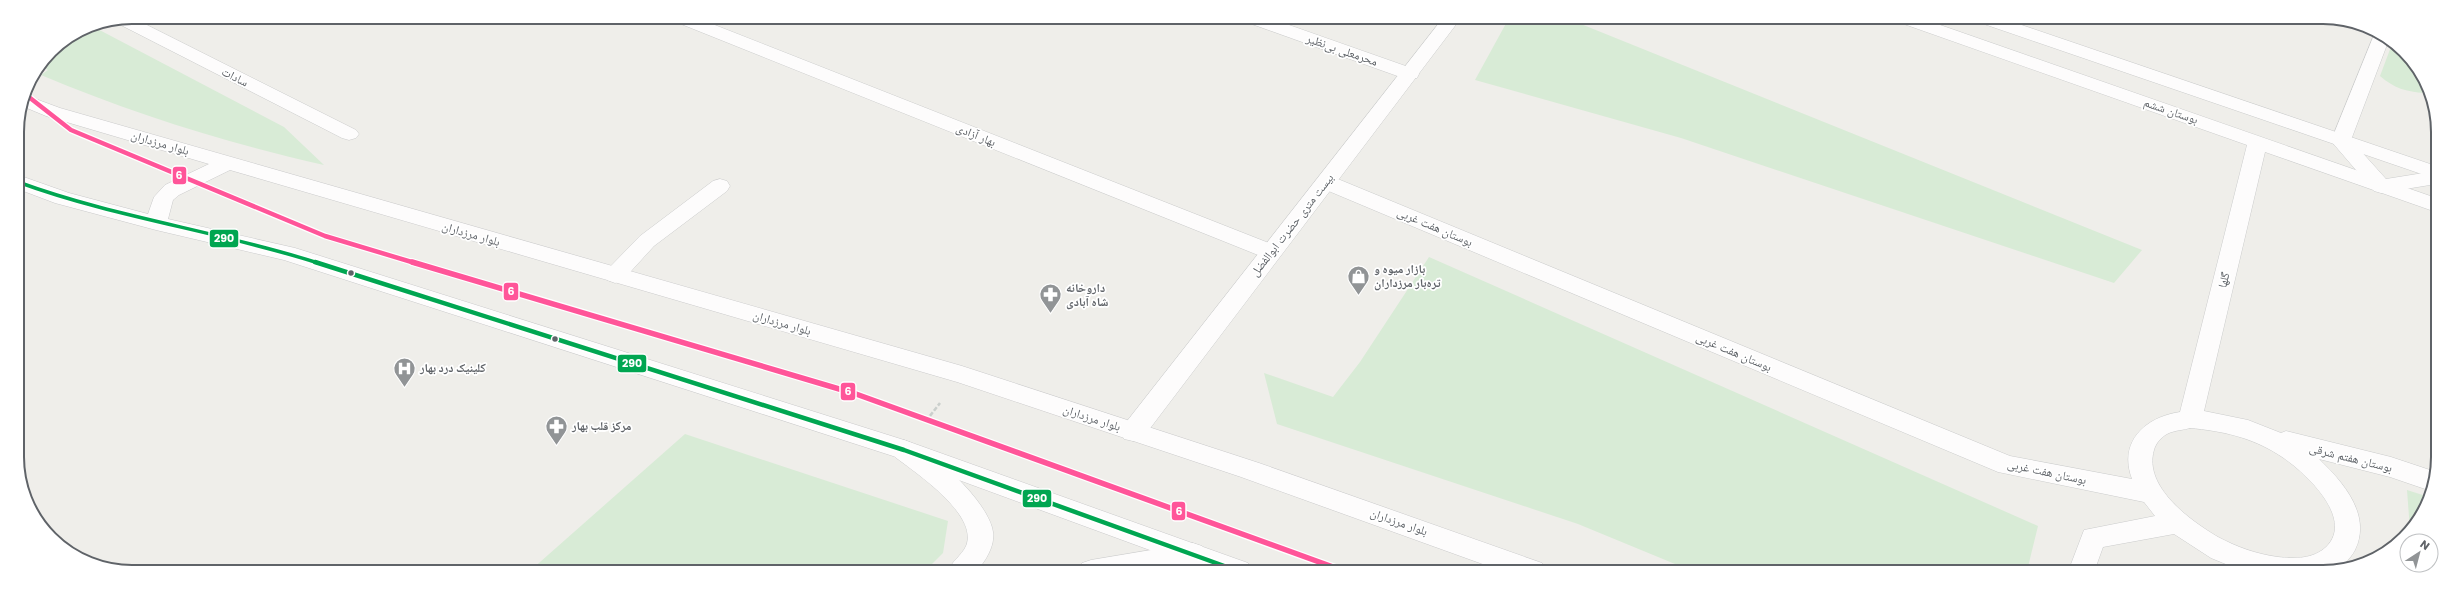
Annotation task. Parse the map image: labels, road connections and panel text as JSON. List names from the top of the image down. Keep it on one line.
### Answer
{"streets":{"street":["محرمعلی بی‌نظیر","سادات","بوستان ششم","بهار آزادی","بلوار مرزداران","بیست متری حضرت ابوالفضل","بوستان هفت غربی","گلها","بوستان هفتم شرقی"]},"crossings":[["محرمعلی بی‌نظیر","بیست متری حضرت ابوالفضل"],["بوستان ششم","گلها"],["بهار آزادی","بیست متری حضرت ابوالفضل"],["بلوار مرزداران","بیست متری حضرت ابوالفضل"],["بیست متری حضرت ابوالفضل","بوستان هفت غربی"]],"places":{"shop":["بازار میوه و تره‌بار مرزداران"],"pharmacy":["داروخانه شاه آبادی","مرکز قلب بهار"],"hospital":["کلینیک درد بهار"]},"lines":["transit line 6","transit line 290"],"north":"top right"}
